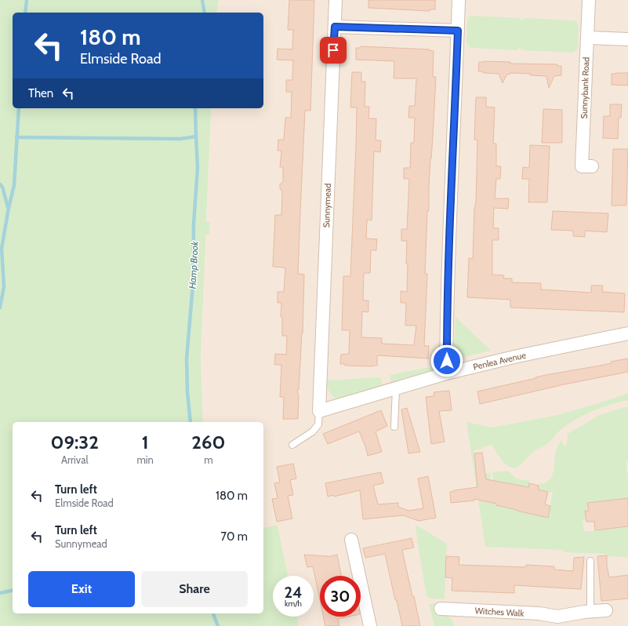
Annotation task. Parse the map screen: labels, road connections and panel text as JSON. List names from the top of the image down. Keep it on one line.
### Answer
{"streets":{"street":["Sunnybank Road","Sunnymead","Penlea Avenue","Witches Walk"]},"crossings":[["Sunnymead","Penlea Avenue"]],"water":["Hamp Brook"],"page":{"turn":["180 m","Elmside Road"],"then":"Then","eta":["09:32","Arrival","1","min","260","m"],"list":[{"name":"Turn left","note":"Elmside Road","value":"180 m"},{"name":"Turn left","note":"Sunnymead","value":"70 m"}],"buttons":["Exit","Share"],"speed":"24 km/h","limit":"30"}}
